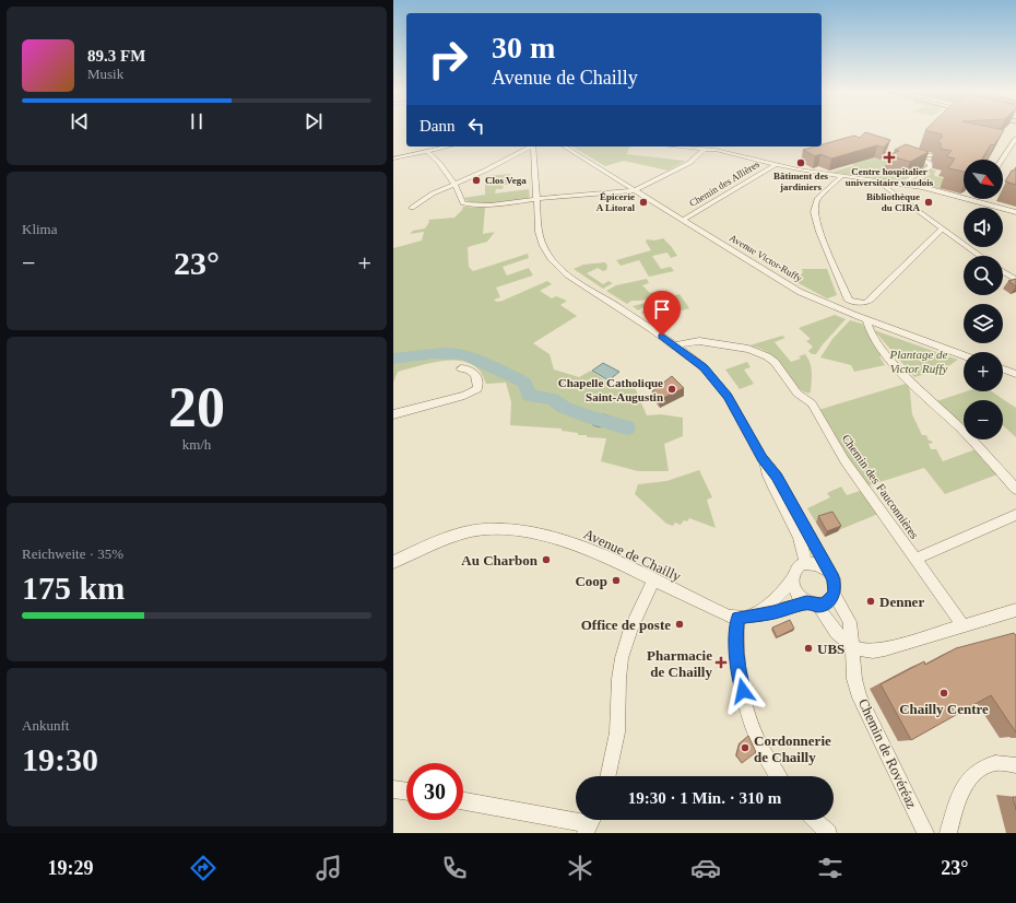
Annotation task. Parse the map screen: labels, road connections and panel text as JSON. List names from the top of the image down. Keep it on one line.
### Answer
{"streets":{"street":["Chemin des Allières","Avenue Victor-Ruffy","Chemin des Fauconnières","Avenue de Chailly","Chemin de Rovéréaz"]},"crossings":[["Chemin des Allières","Avenue Victor-Ruffy"],["Avenue de Chailly","Chemin de Rovéréaz"]],"parks":["Plantage de Victor Ruffy"],"places":{"health":["Centre hospitalier universitaire vaudois","Pharmacie de Chailly"],"other":["Bâtiment des jardiniers","Clos Vega","Épicerie A Litoral","Bibliothèque du CIRA","Chapelle Catholique Saint-Augustin","Au Charbon","Coop","Denner","Office de poste","UBS","Chailly Centre","Cordonnerie de Chailly"]},"north":"bottom right","page":{"turn":["30 m","Avenue de Chailly"],"song":["89.3 FM","Musik"],"then":"Dann","map_buttons":["+","−"],"tile":["Klima",["20","km/h"],["Reichweite · 35%","175 km"],["Ankunft","19:30"]],"heat":["−","23°","+"],"limit":"30","trip":"19:30 · 1 Min. · 310 m","tabs":["19:29","23°"]}}
